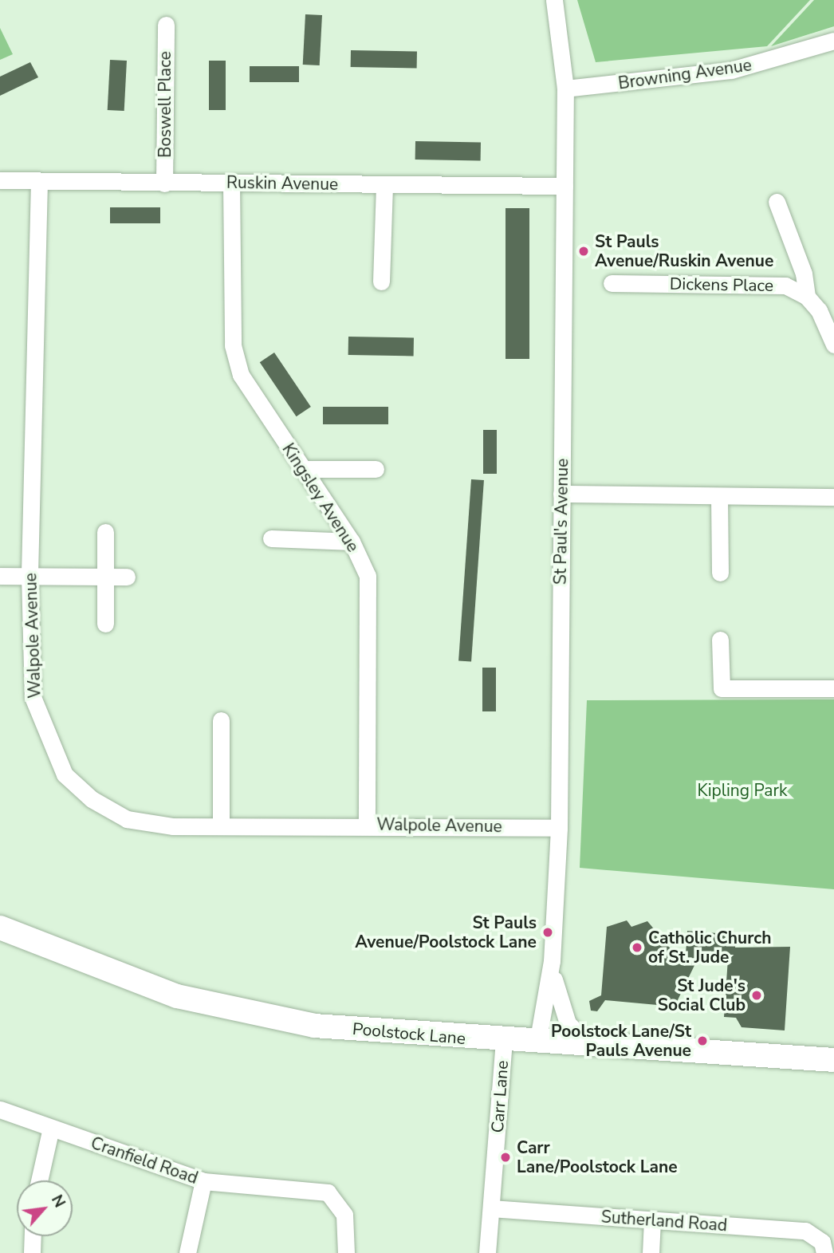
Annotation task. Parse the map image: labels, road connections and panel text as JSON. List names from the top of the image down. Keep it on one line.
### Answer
{"streets":{"main road":["Poolstock Lane"],"street":["Browning Avenue","Boswell Place","Ruskin Avenue","Dickens Place","Kingsley Avenue","St Paul's Avenue","Walpole Avenue","Carr Lane","Cranfield Road","Sutherland Road"]},"crossings":[["Browning Avenue","St Paul's Avenue"],["Boswell Place","Ruskin Avenue"],["Ruskin Avenue","Kingsley Avenue"],["Ruskin Avenue","St Paul's Avenue"],["Ruskin Avenue","Walpole Avenue"],["Kingsley Avenue","Walpole Avenue"],["St Paul's Avenue","Walpole Avenue"],["St Paul's Avenue","Poolstock Lane"],["Poolstock Lane","Carr Lane"],["Carr Lane","Sutherland Road"]],"parks":["Kipling Park"],"places":["St Pauls Avenue/Ruskin Avenue","St Pauls Avenue/Poolstock Lane","Catholic Church of St. Jude","St Jude's Social Club","Poolstock Lane/St Pauls Avenue","Carr Lane/Poolstock Lane"],"north":"top right"}
